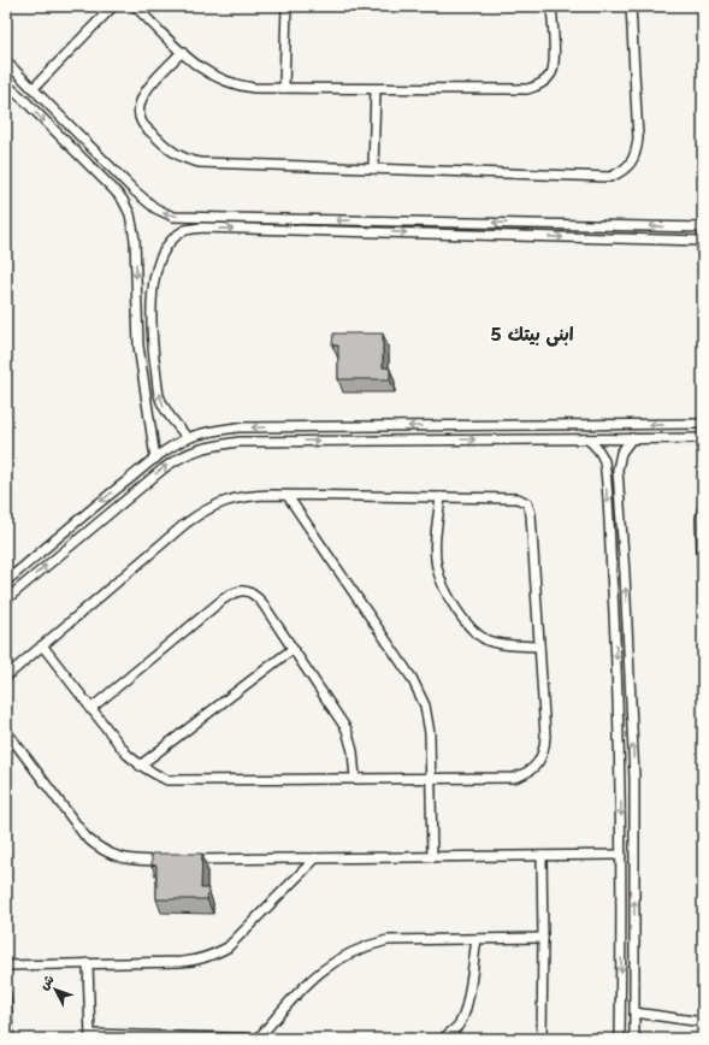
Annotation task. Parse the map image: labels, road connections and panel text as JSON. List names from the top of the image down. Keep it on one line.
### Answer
{"districts":["ابنى بيتك 5"],"north":"top left"}
